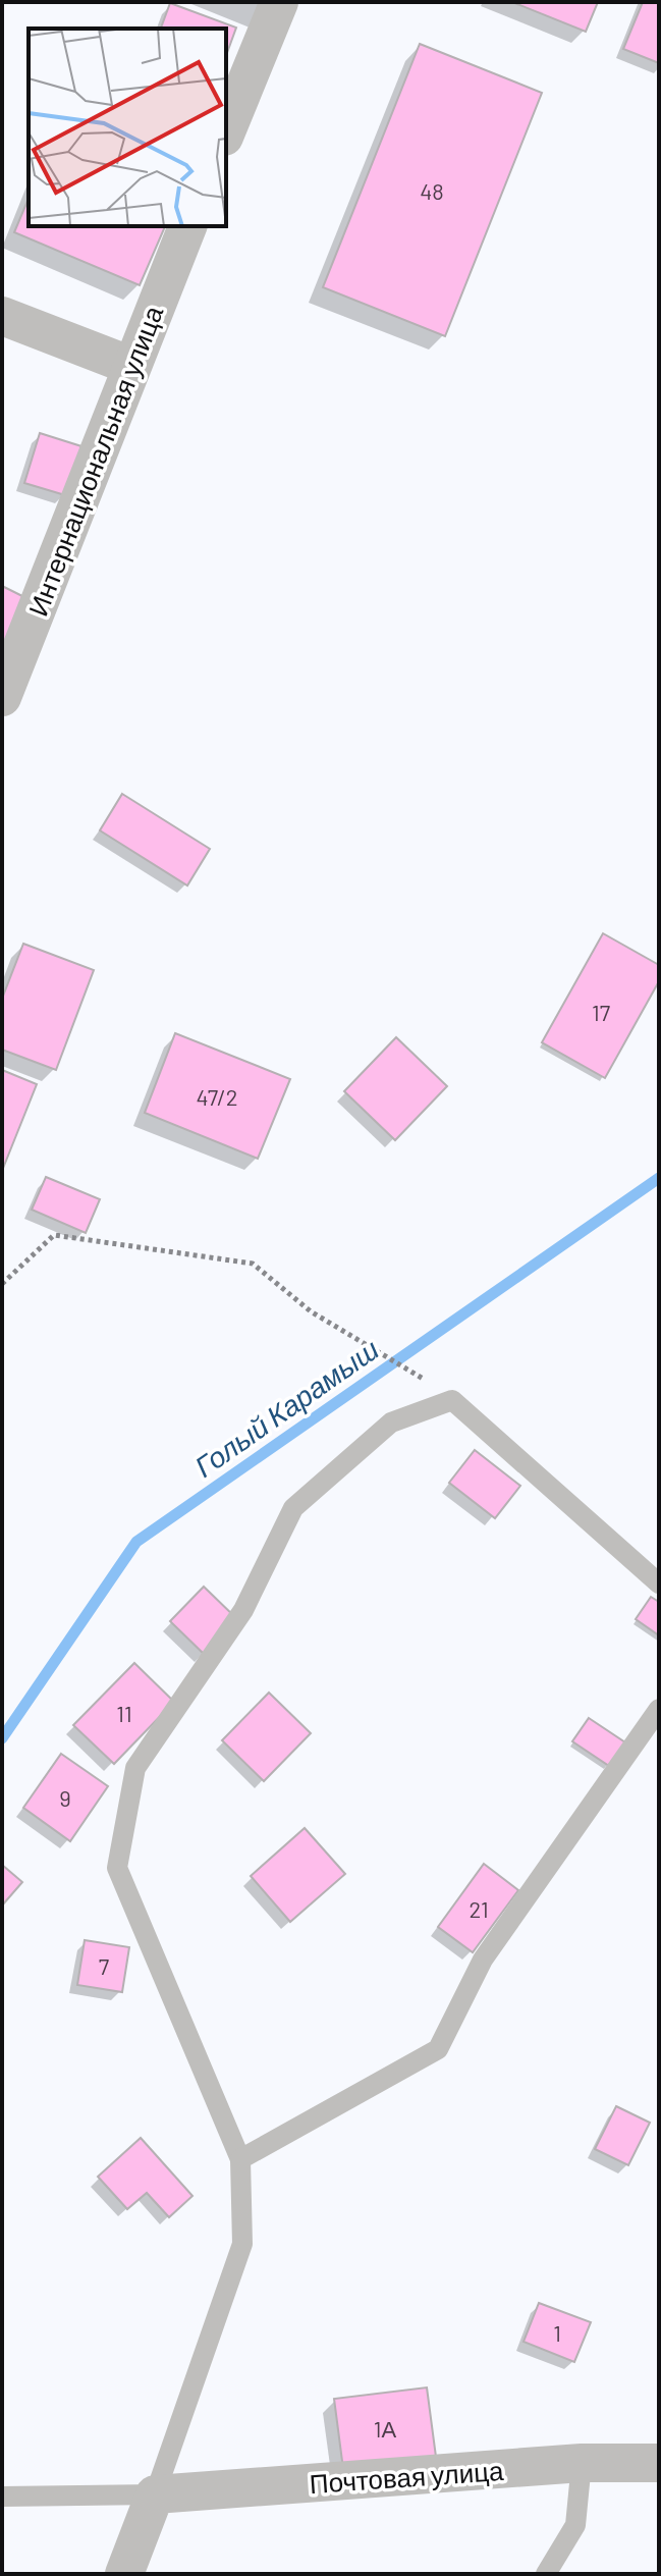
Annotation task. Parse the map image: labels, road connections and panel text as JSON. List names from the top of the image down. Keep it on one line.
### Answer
{"streets":{"street":["Интернациональная улица","Почтовая улица"]},"water":["Голый Карамыш"],"house_numbers":["48","17","47/2","11","9","21","7","1","1А"]}
